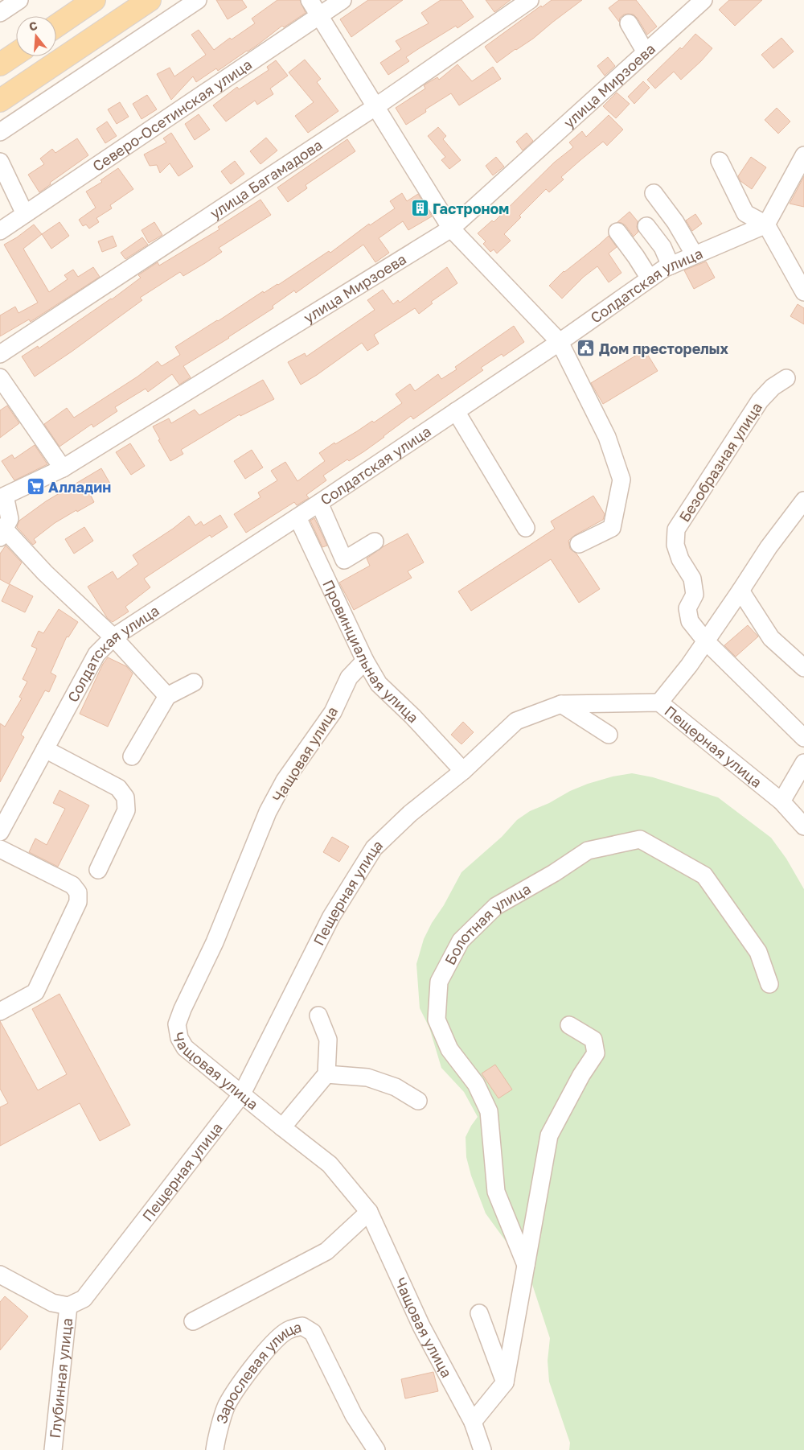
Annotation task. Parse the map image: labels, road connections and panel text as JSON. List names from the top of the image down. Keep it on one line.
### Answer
{"streets":{"street":["улица Мирзоева","Северо-Осетинская улица","улица Багамадова","Солдатская улица","Безобразная улица","Провинциальная улица","Пещерная улица","Чащовая улица","Болотная улица","Глубинная улица","Зарослевая улица"]},"crossings":[["Солдатская улица","Провинциальная улица"],["Провинциальная улица","Пещерная улица"],["Провинциальная улица","Чащовая улица"],["Пещерная улица","Чащовая улица"],["Пещерная улица","Глубинная улица"]],"places":{"building":["Гастроном"],"public building":["Дом престорелых"],"supermarket":["Алладин"]},"north":"top"}
